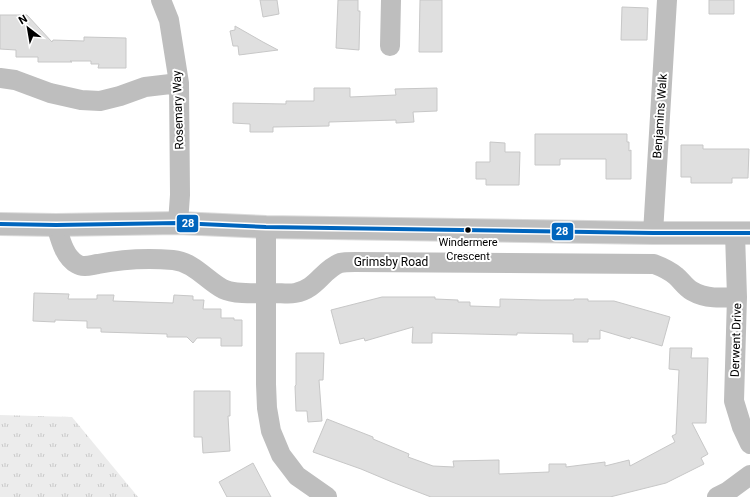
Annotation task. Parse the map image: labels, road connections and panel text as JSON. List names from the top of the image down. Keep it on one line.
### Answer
{"streets":{"street":["Rosemary Way","Benjamins Walk","Grimsby Road","Derwent Drive"]},"crossings":[["Grimsby Road","Derwent Drive"]],"places":["Windermere Crescent"],"lines":["transit line 28"],"north":"top left"}
